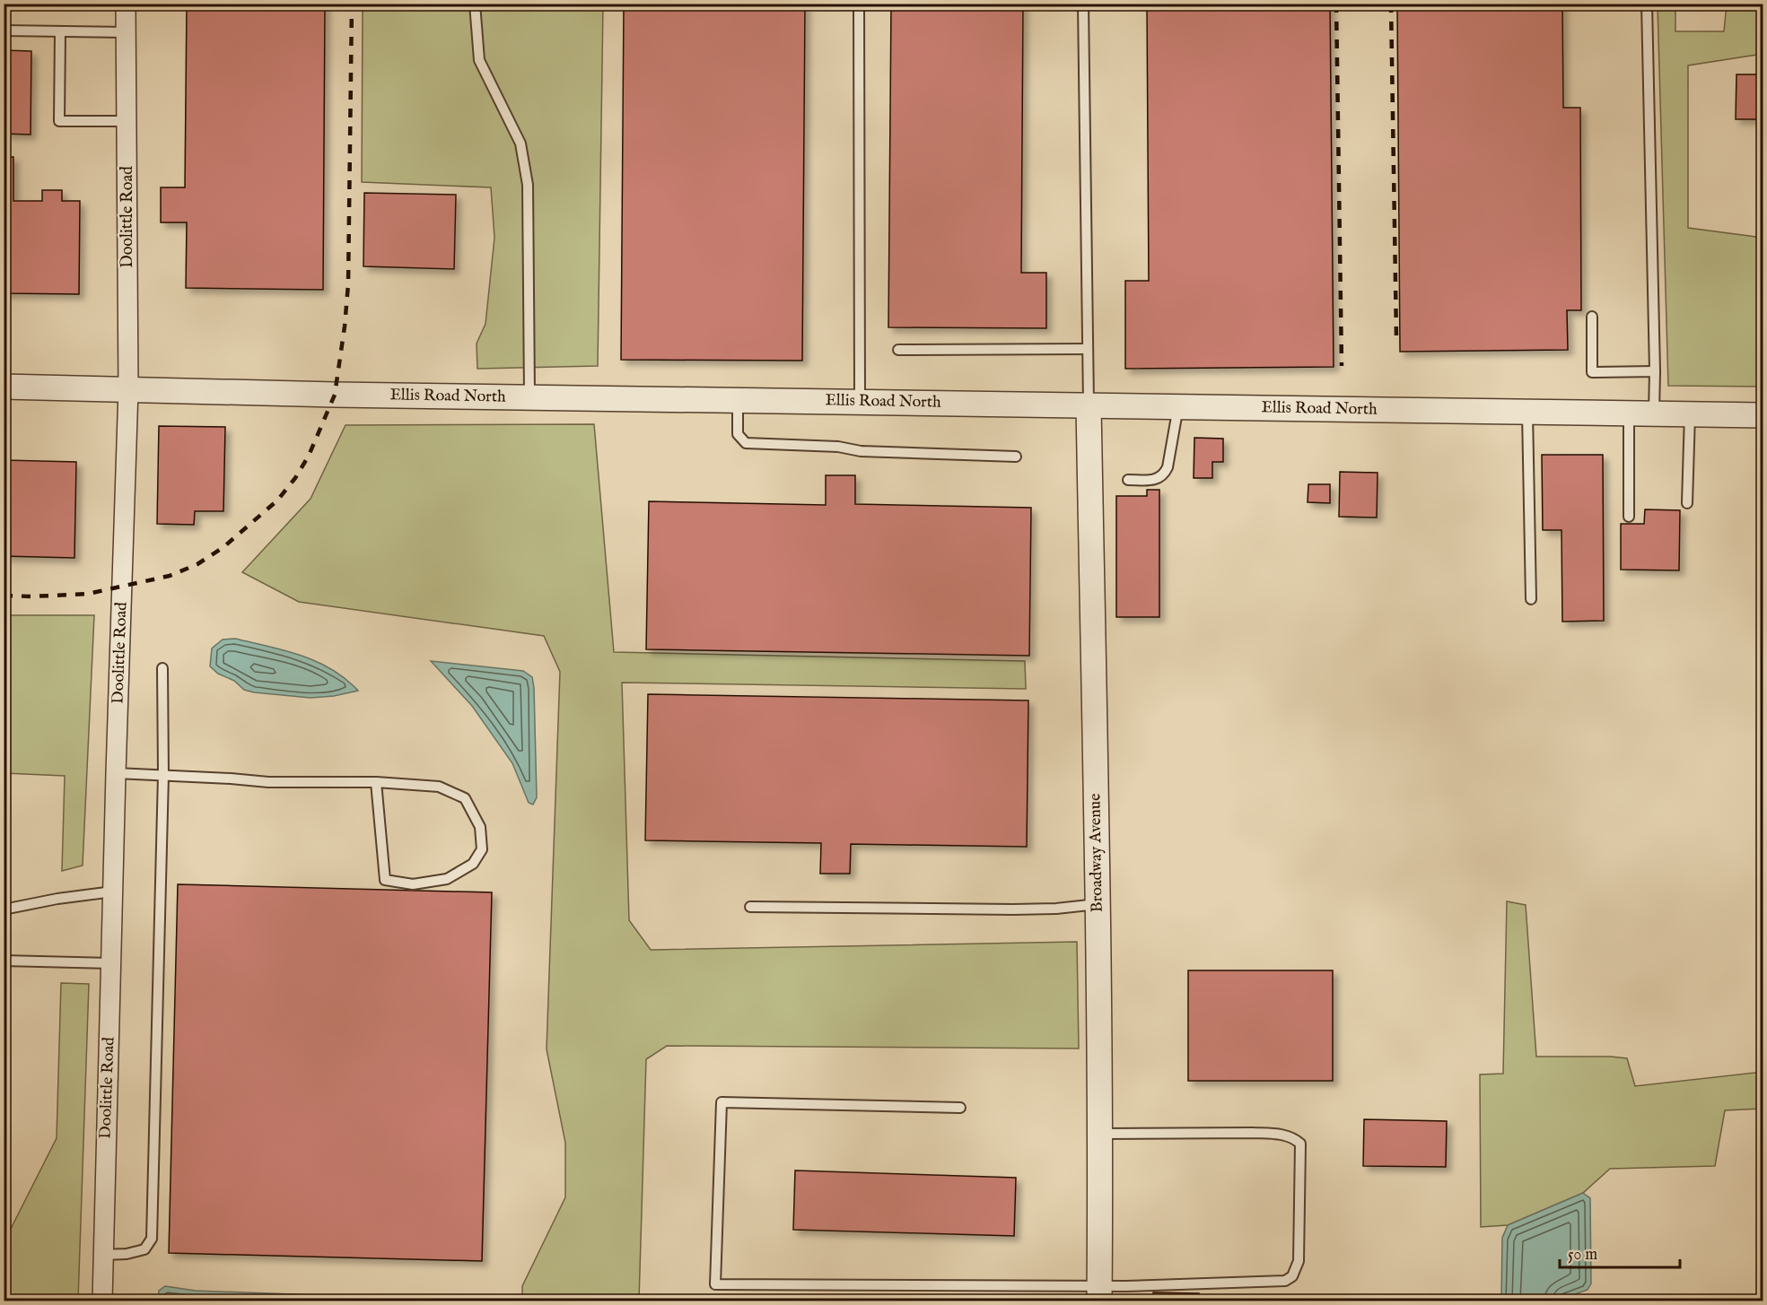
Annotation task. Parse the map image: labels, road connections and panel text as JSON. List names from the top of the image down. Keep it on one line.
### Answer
{"streets":{"street":["Doolittle Road","Ellis Road North","Broadway Avenue"]},"crossings":[["Doolittle Road","Ellis Road North"],["Ellis Road North","Broadway Avenue"]],"scale_bar":"50 m"}
